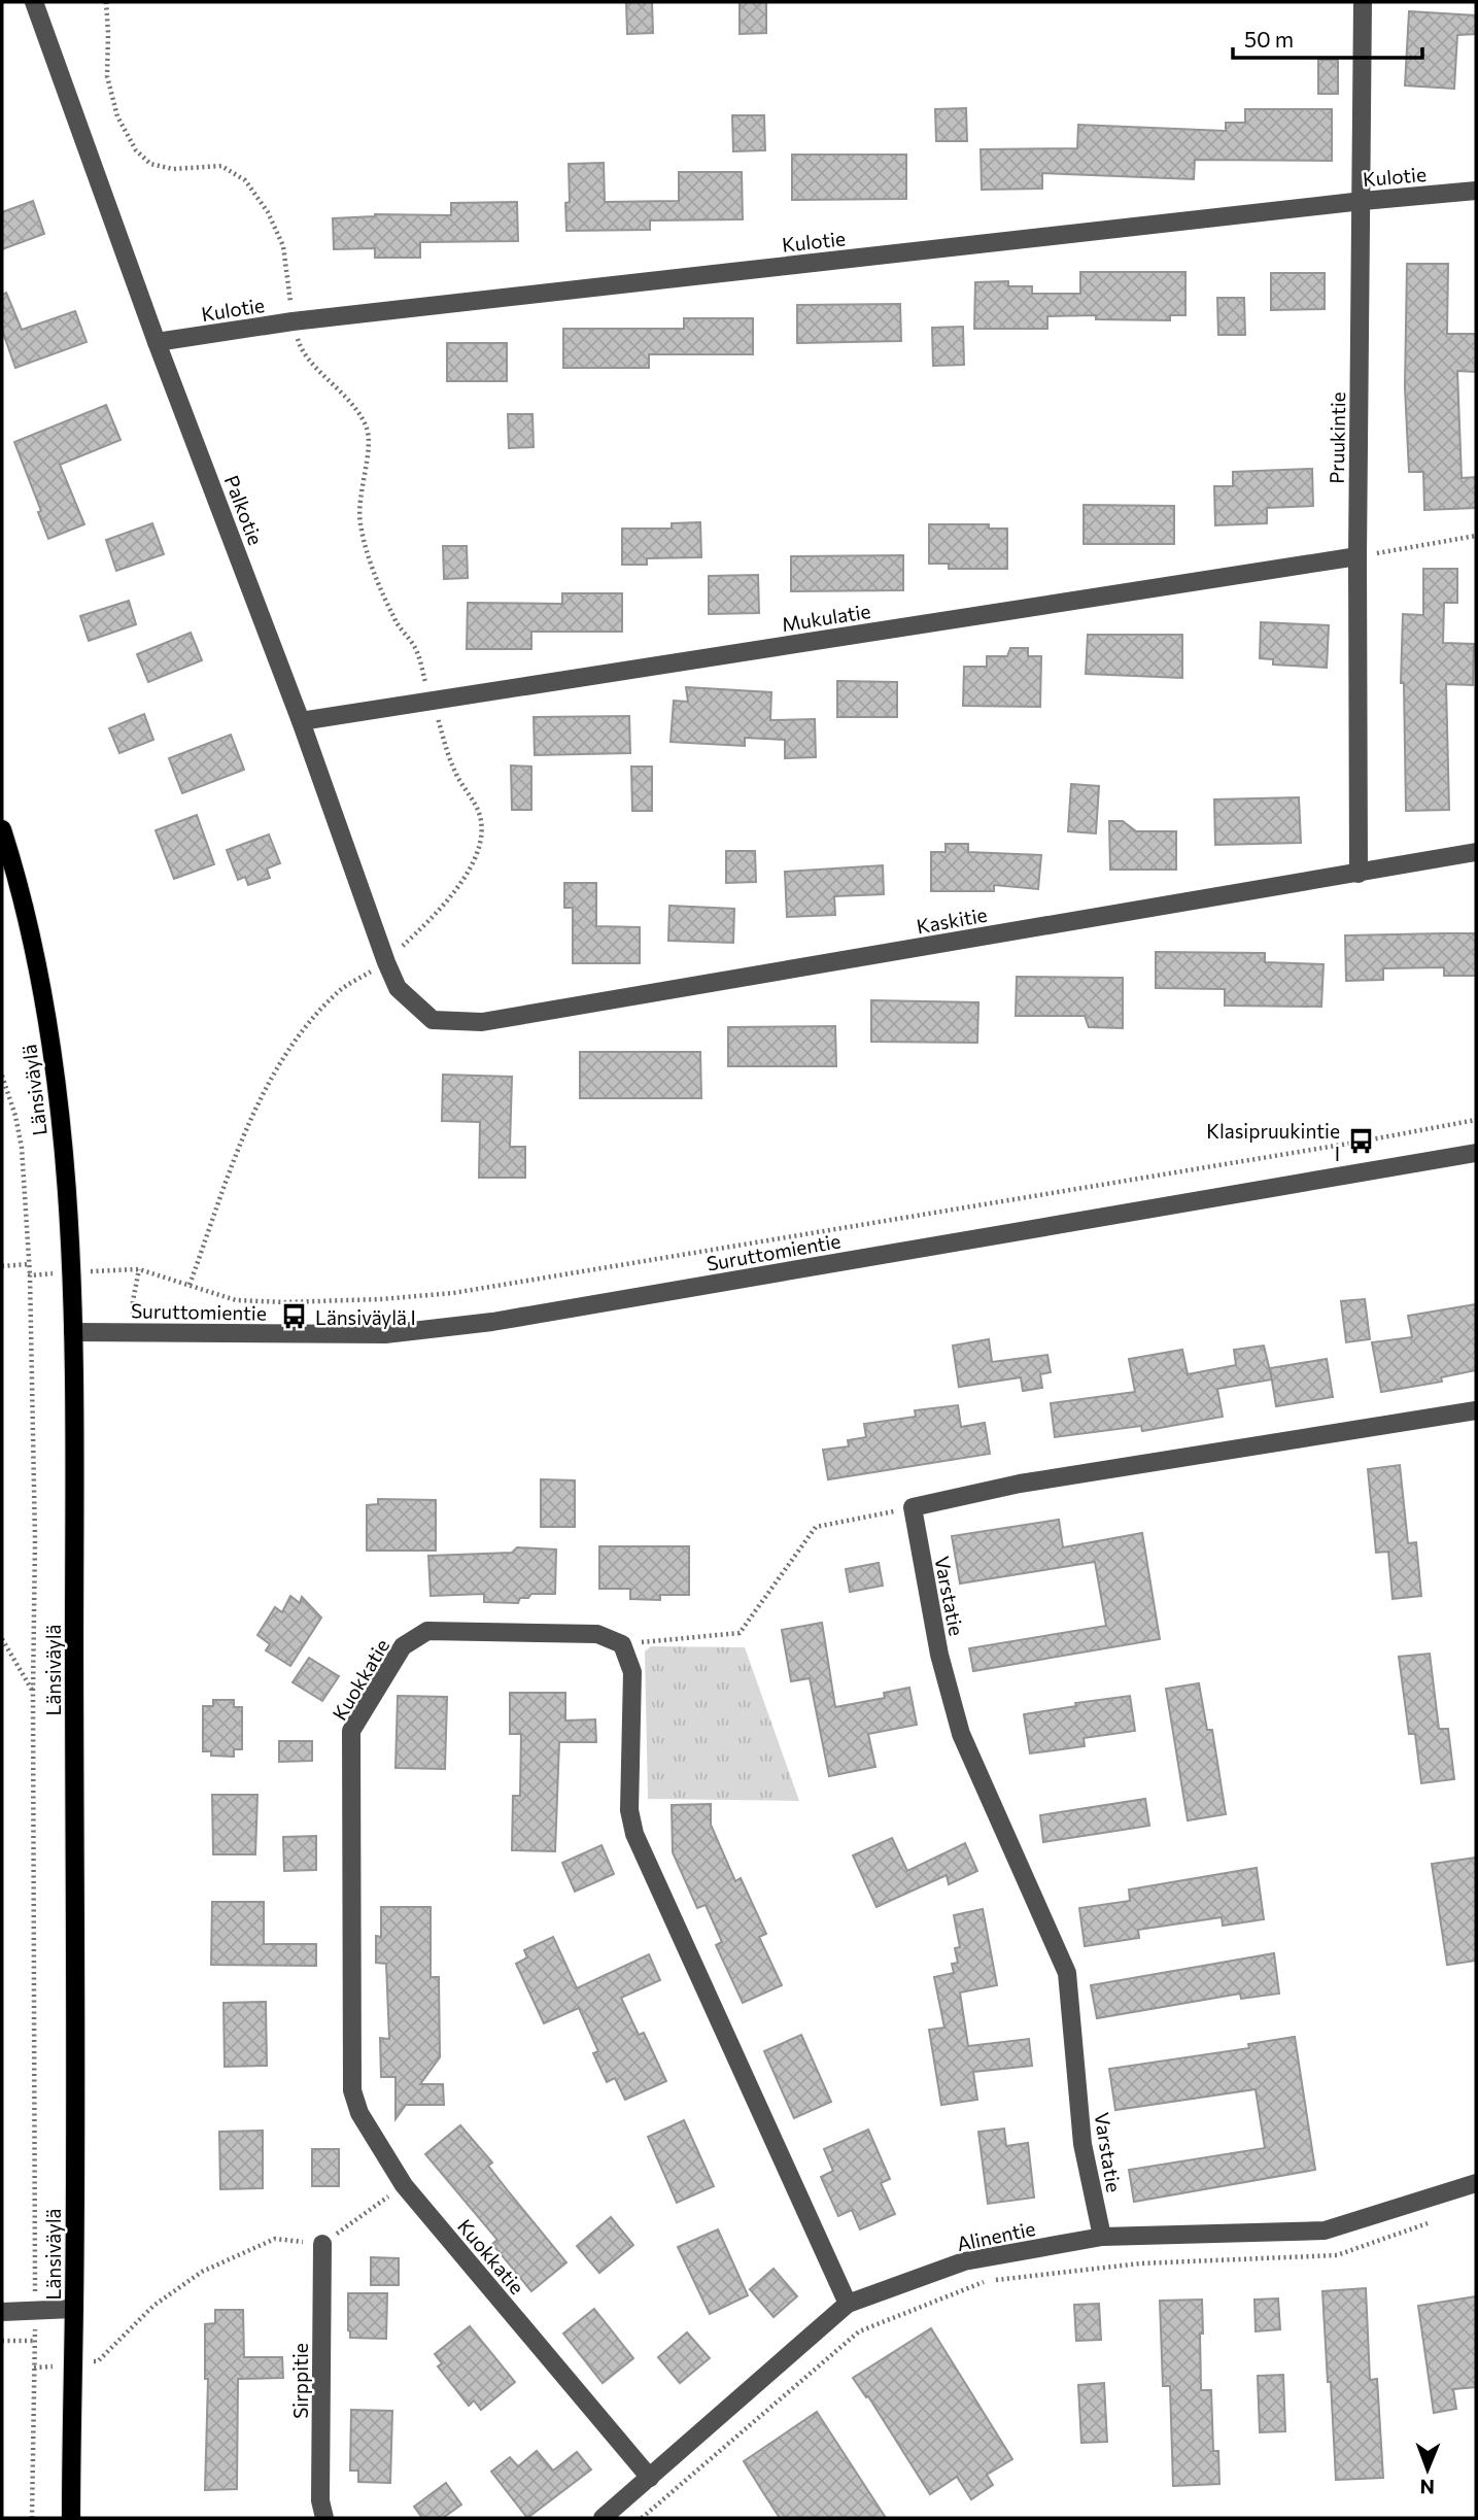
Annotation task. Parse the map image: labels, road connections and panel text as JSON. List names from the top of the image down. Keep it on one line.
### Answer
{"streets":{"main road":["Länsiväylä"],"street":["Kulotie","Pruukintie","Palkotie","Mukulatie","Kaskitie","Suruttomientie","Varstatie","Kuokkatie","Alinentie","Sirppitie"]},"crossings":[["Kulotie","Pruukintie"],["Kulotie","Palkotie"],["Pruukintie","Mukulatie"],["Pruukintie","Kaskitie"],["Palkotie","Mukulatie"],["Palkotie","Kaskitie"],["Länsiväylä","Suruttomientie"],["Varstatie","Alinentie"],["Kuokkatie","Alinentie"]],"places":{"bus stop":["Klasipruukintie I","Länsiväylä I"]},"scale_bar":"50 m","north":"bottom"}
